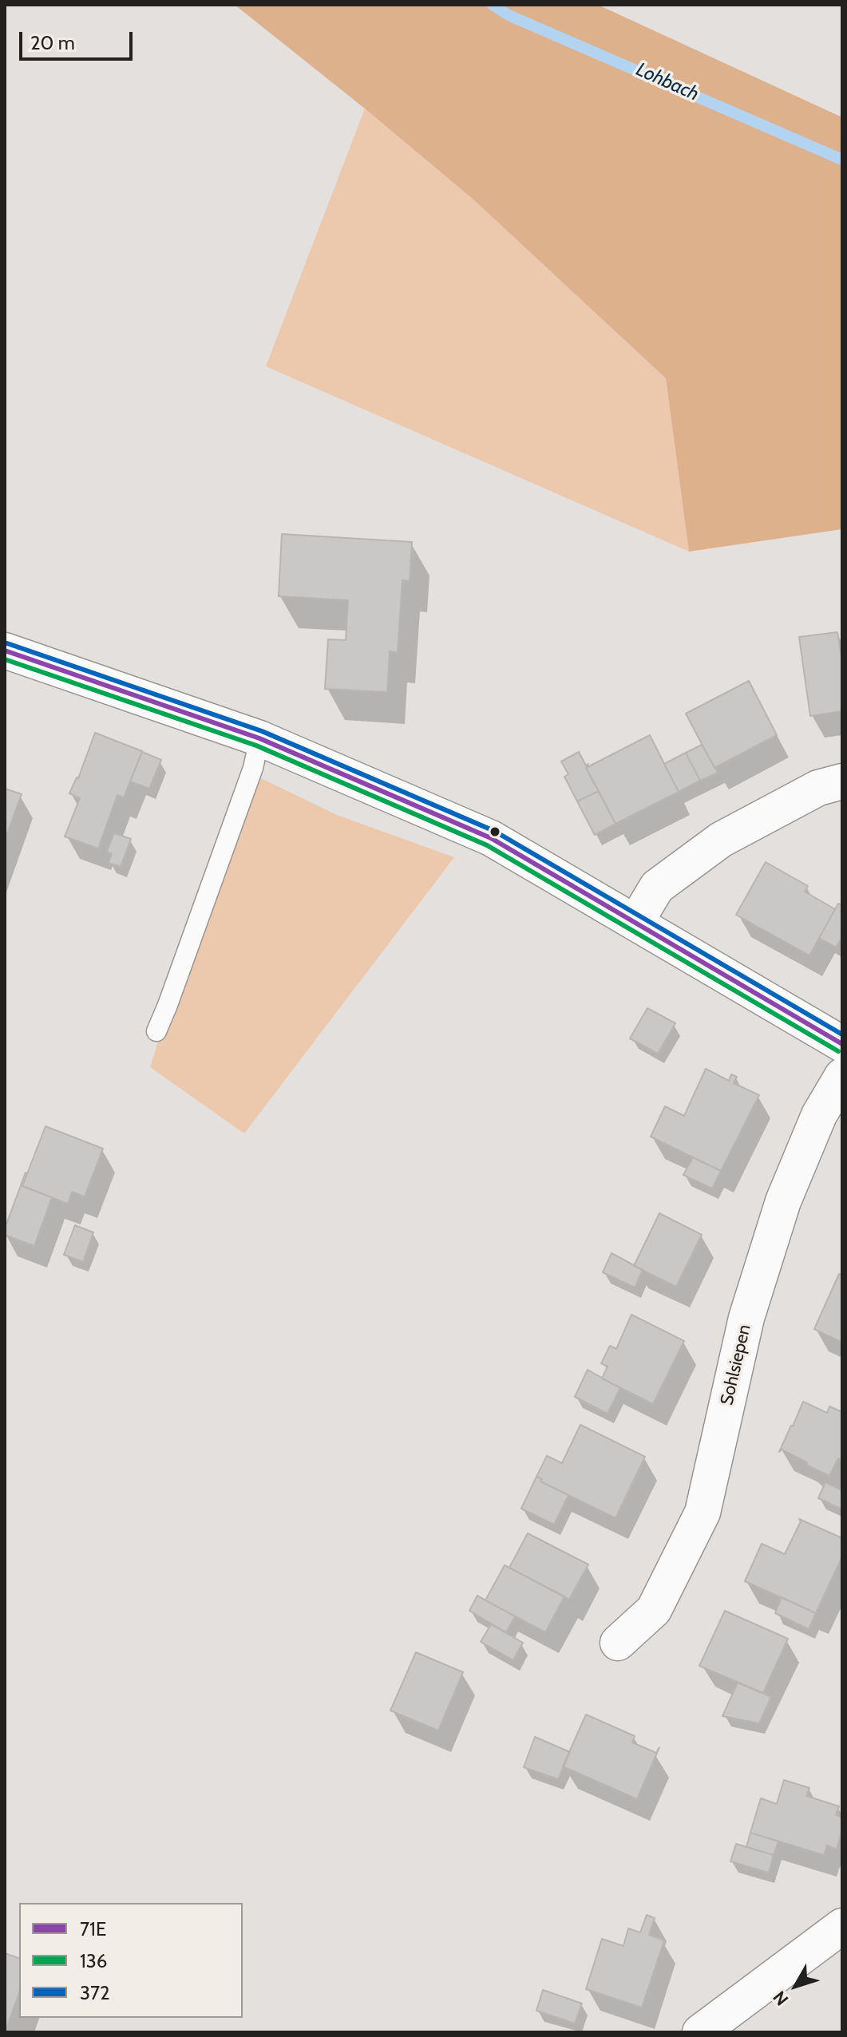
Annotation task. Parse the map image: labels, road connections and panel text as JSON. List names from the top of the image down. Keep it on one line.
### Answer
{"streets":{"street":["Sohlsiepen"]},"water":["Lohbach"],"lines":["transit line 372","transit line 71E","transit line 136"],"legend":["71E","136","372"],"scale_bar":"20 m","north":"bottom left"}
